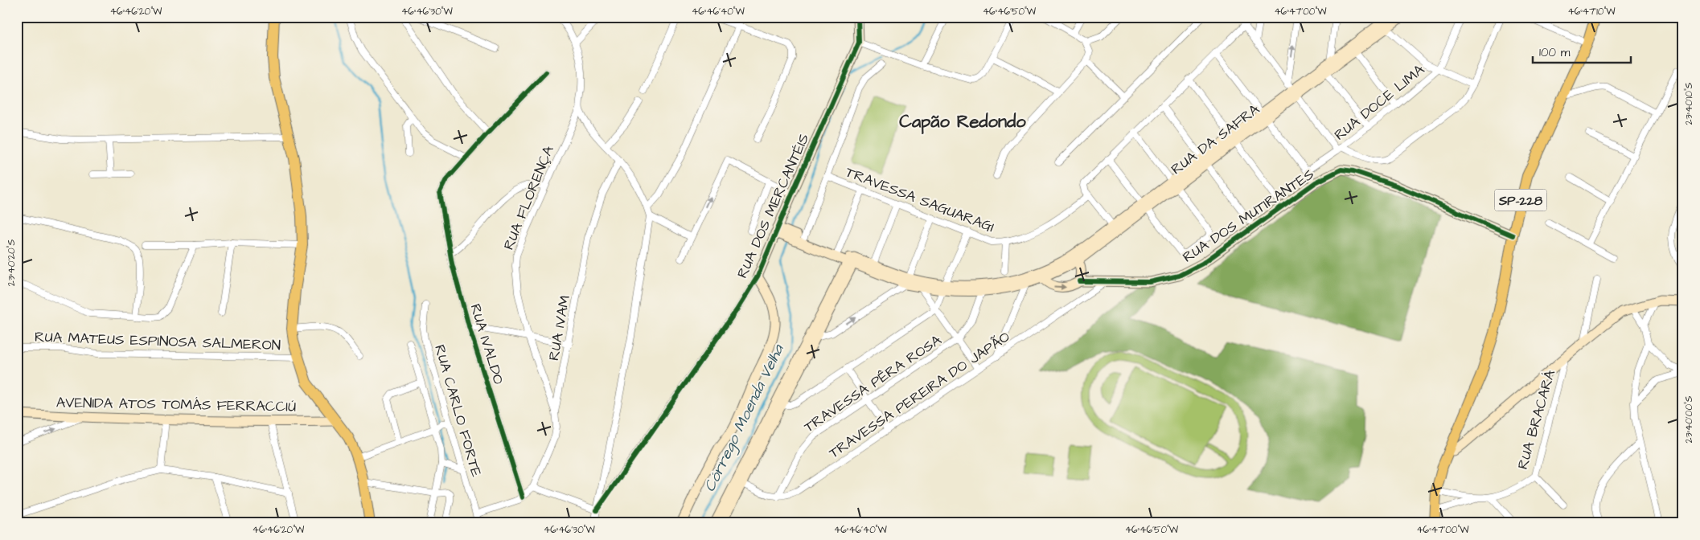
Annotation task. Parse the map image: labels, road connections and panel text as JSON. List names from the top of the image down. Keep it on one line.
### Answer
{"streets":{"main road":["SP-228"],"street":["RUA DOCE LIMA","RUA DA SAFRA","RUA FLORENÇA","TRAVESSA SAGUARAGI","RUA DOS MERCANTÉIS","RUA DOS MUTIRANTES","RUA IVAM","RUA MATEUS ESPINOSA SALMERON","RUA IVALDO","TRAVESSA PÊRA ROSA","TRAVESSA PEREIRA DO JAPÃO","AVENIDA ATOS TOMÁS FERRACCIÚ","RUA CARLO FORTE","RUA BRACARÁ"]},"crossings":[["RUA DOCE LIMA","RUA DA SAFRA"],["RUA DA SAFRA","RUA DOS MUTIRANTES"],["RUA FLORENÇA","RUA IVAM"],["SP-228","RUA DOS MUTIRANTES"],["SP-228","RUA BRACARÁ"],["RUA DOS MUTIRANTES","TRAVESSA PEREIRA DO JAPÃO"],["RUA IVAM","RUA IVALDO"],["TRAVESSA PÊRA ROSA","TRAVESSA PEREIRA DO JAPÃO"]],"districts":["Capão Redondo"],"water":["Córrego Moenda Velha"],"scale_bar":"100 m","coordinates":["46°46'20\"W","46°46'30\"W","46°46'40\"W","46°46'50\"W","46°47'00\"W","46°47'10\"W","23°40'10\"S","23°40'20\"S","23°40'00\"S"]}
